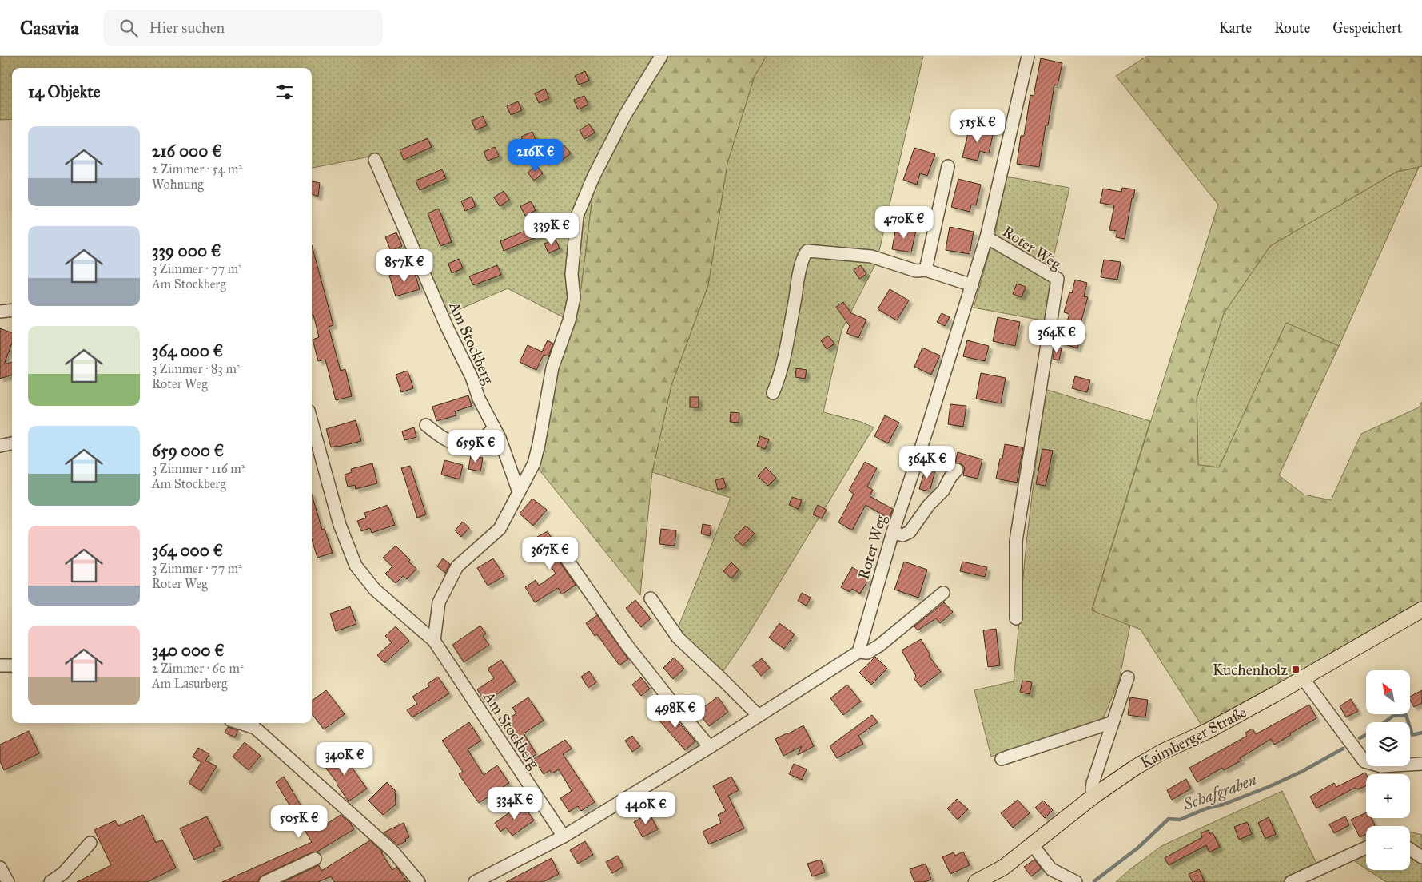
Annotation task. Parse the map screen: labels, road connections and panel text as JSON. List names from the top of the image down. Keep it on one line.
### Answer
{"streets":{"main road":["Kaimberger Straße"],"street":["Roter Weg","Am Stockberg"]},"water":["Schafgraben"],"places":{"transit":["Kuchenholz"]},"north":"top left","page":{"header":"Casavia","search":"Hier suchen","nav":["Karte","Route","Gespeichert"],"heading":"14 Objekte","price":["515K €","216K €","470K €","339K €","857K €","364K €","659K €","364K €","367K €","498K €","340K €","334K €","440K €","505K €"],"list":[{"name":"216 000 €","note":"2 Zimmer · 54 m² · Wohnung"},{"name":"339 000 €","note":"3 Zimmer · 77 m² · Am Stockberg"},{"name":"364 000 €","note":"3 Zimmer · 83 m² · Roter Weg"},{"name":"659 000 €","note":"3 Zimmer · 116 m² · Am Stockberg"},{"name":"364 000 €","note":"3 Zimmer · 77 m² · Roter Weg"},{"name":"340 000 €","note":"2 Zimmer · 60 m² · Am Lasurberg"}],"map_buttons":["+","−"]}}
